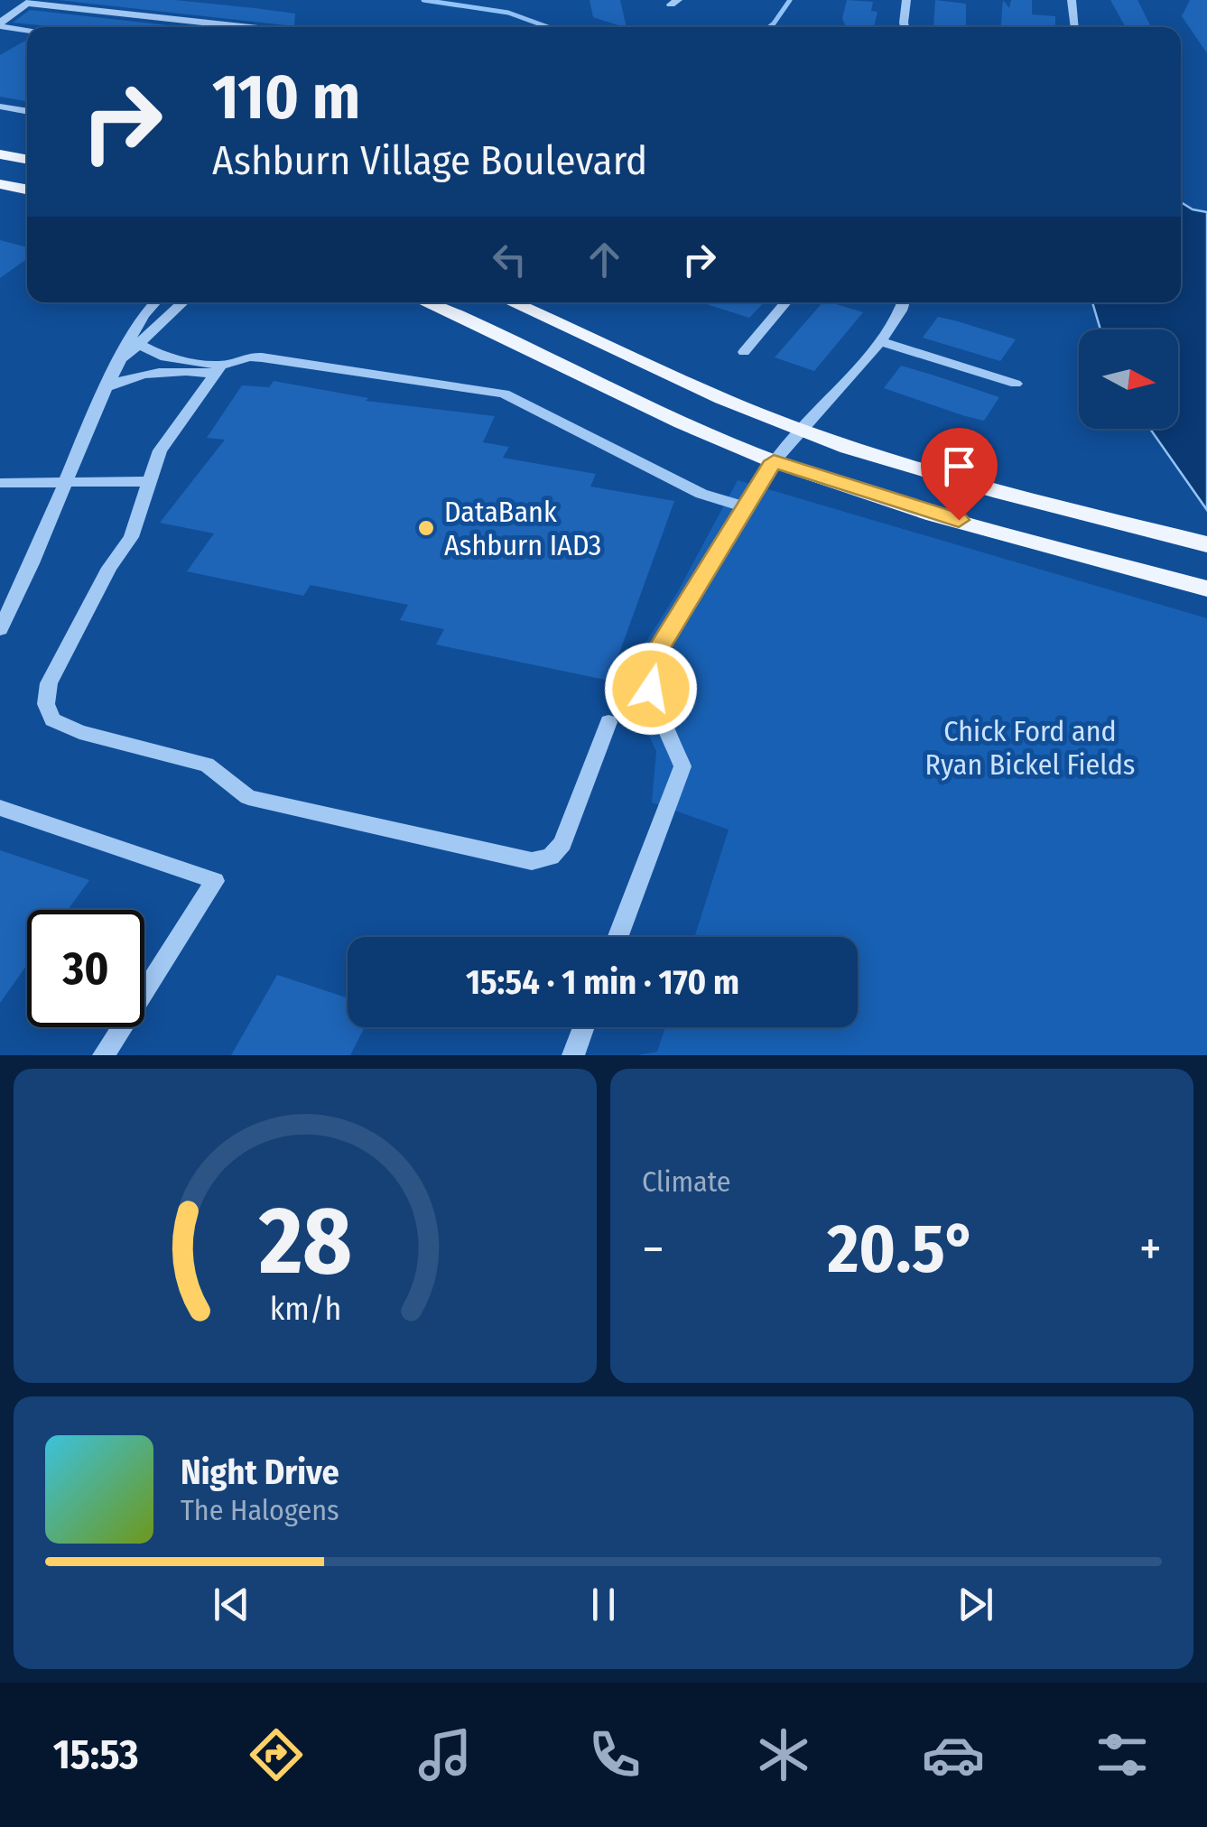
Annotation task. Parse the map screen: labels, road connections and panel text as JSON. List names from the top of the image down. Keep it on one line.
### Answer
{"parks":["Chick Ford and Ryan Bickel Fields"],"places":["DataBank Ashburn IAD3"],"north":"right","page":{"turn":["110 m","Ashburn Village Boulevard"],"limit":"30","trip":"15:54 · 1 min · 170 m","tile":"Climate","heat":["−","20.5°","+"],"song":["Night Drive","The Halogens"],"tabs":"15:53","gauge":["28","km/h"]}}
